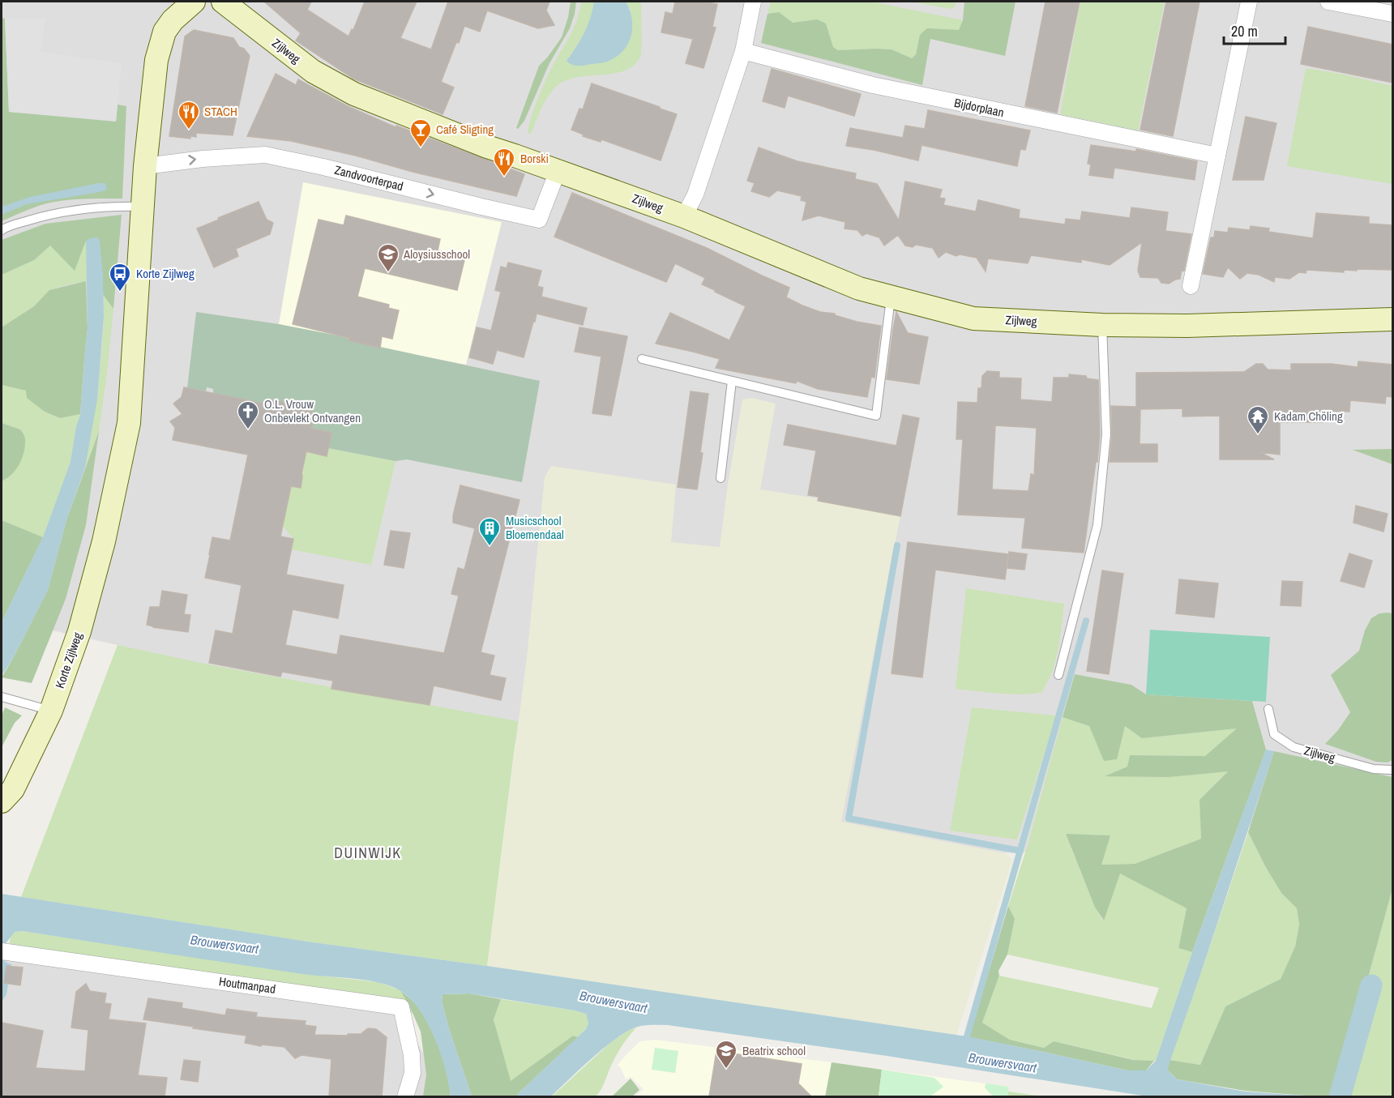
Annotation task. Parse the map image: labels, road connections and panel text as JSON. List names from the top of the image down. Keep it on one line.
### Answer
{"streets":{"main road":["Zijlweg","Korte Zijlweg"],"street":["Bijdorplaan","Zandvoorterpad","Houtmanpad"]},"crossings":[["Zijlweg","Zandvoorterpad"],["Zandvoorterpad","Korte Zijlweg"]],"one_way":["Zandvoorterpad"],"districts":["DUINWIJK"],"water":["Brouwersvaart"],"places":{"restaurant":["STACH","Borski"],"bar":["Café Sligting"],"school or university":["Aloysiusschool","Beatrix school"],"bus stop":["Korte Zijlweg"],"church":["O.L. Vrouw Onbevlekt Ontvangen"],"temple":["Kadam Chöling"],"building":["Musicschool Bloemendaal"]},"scale_bar":"20 m"}
